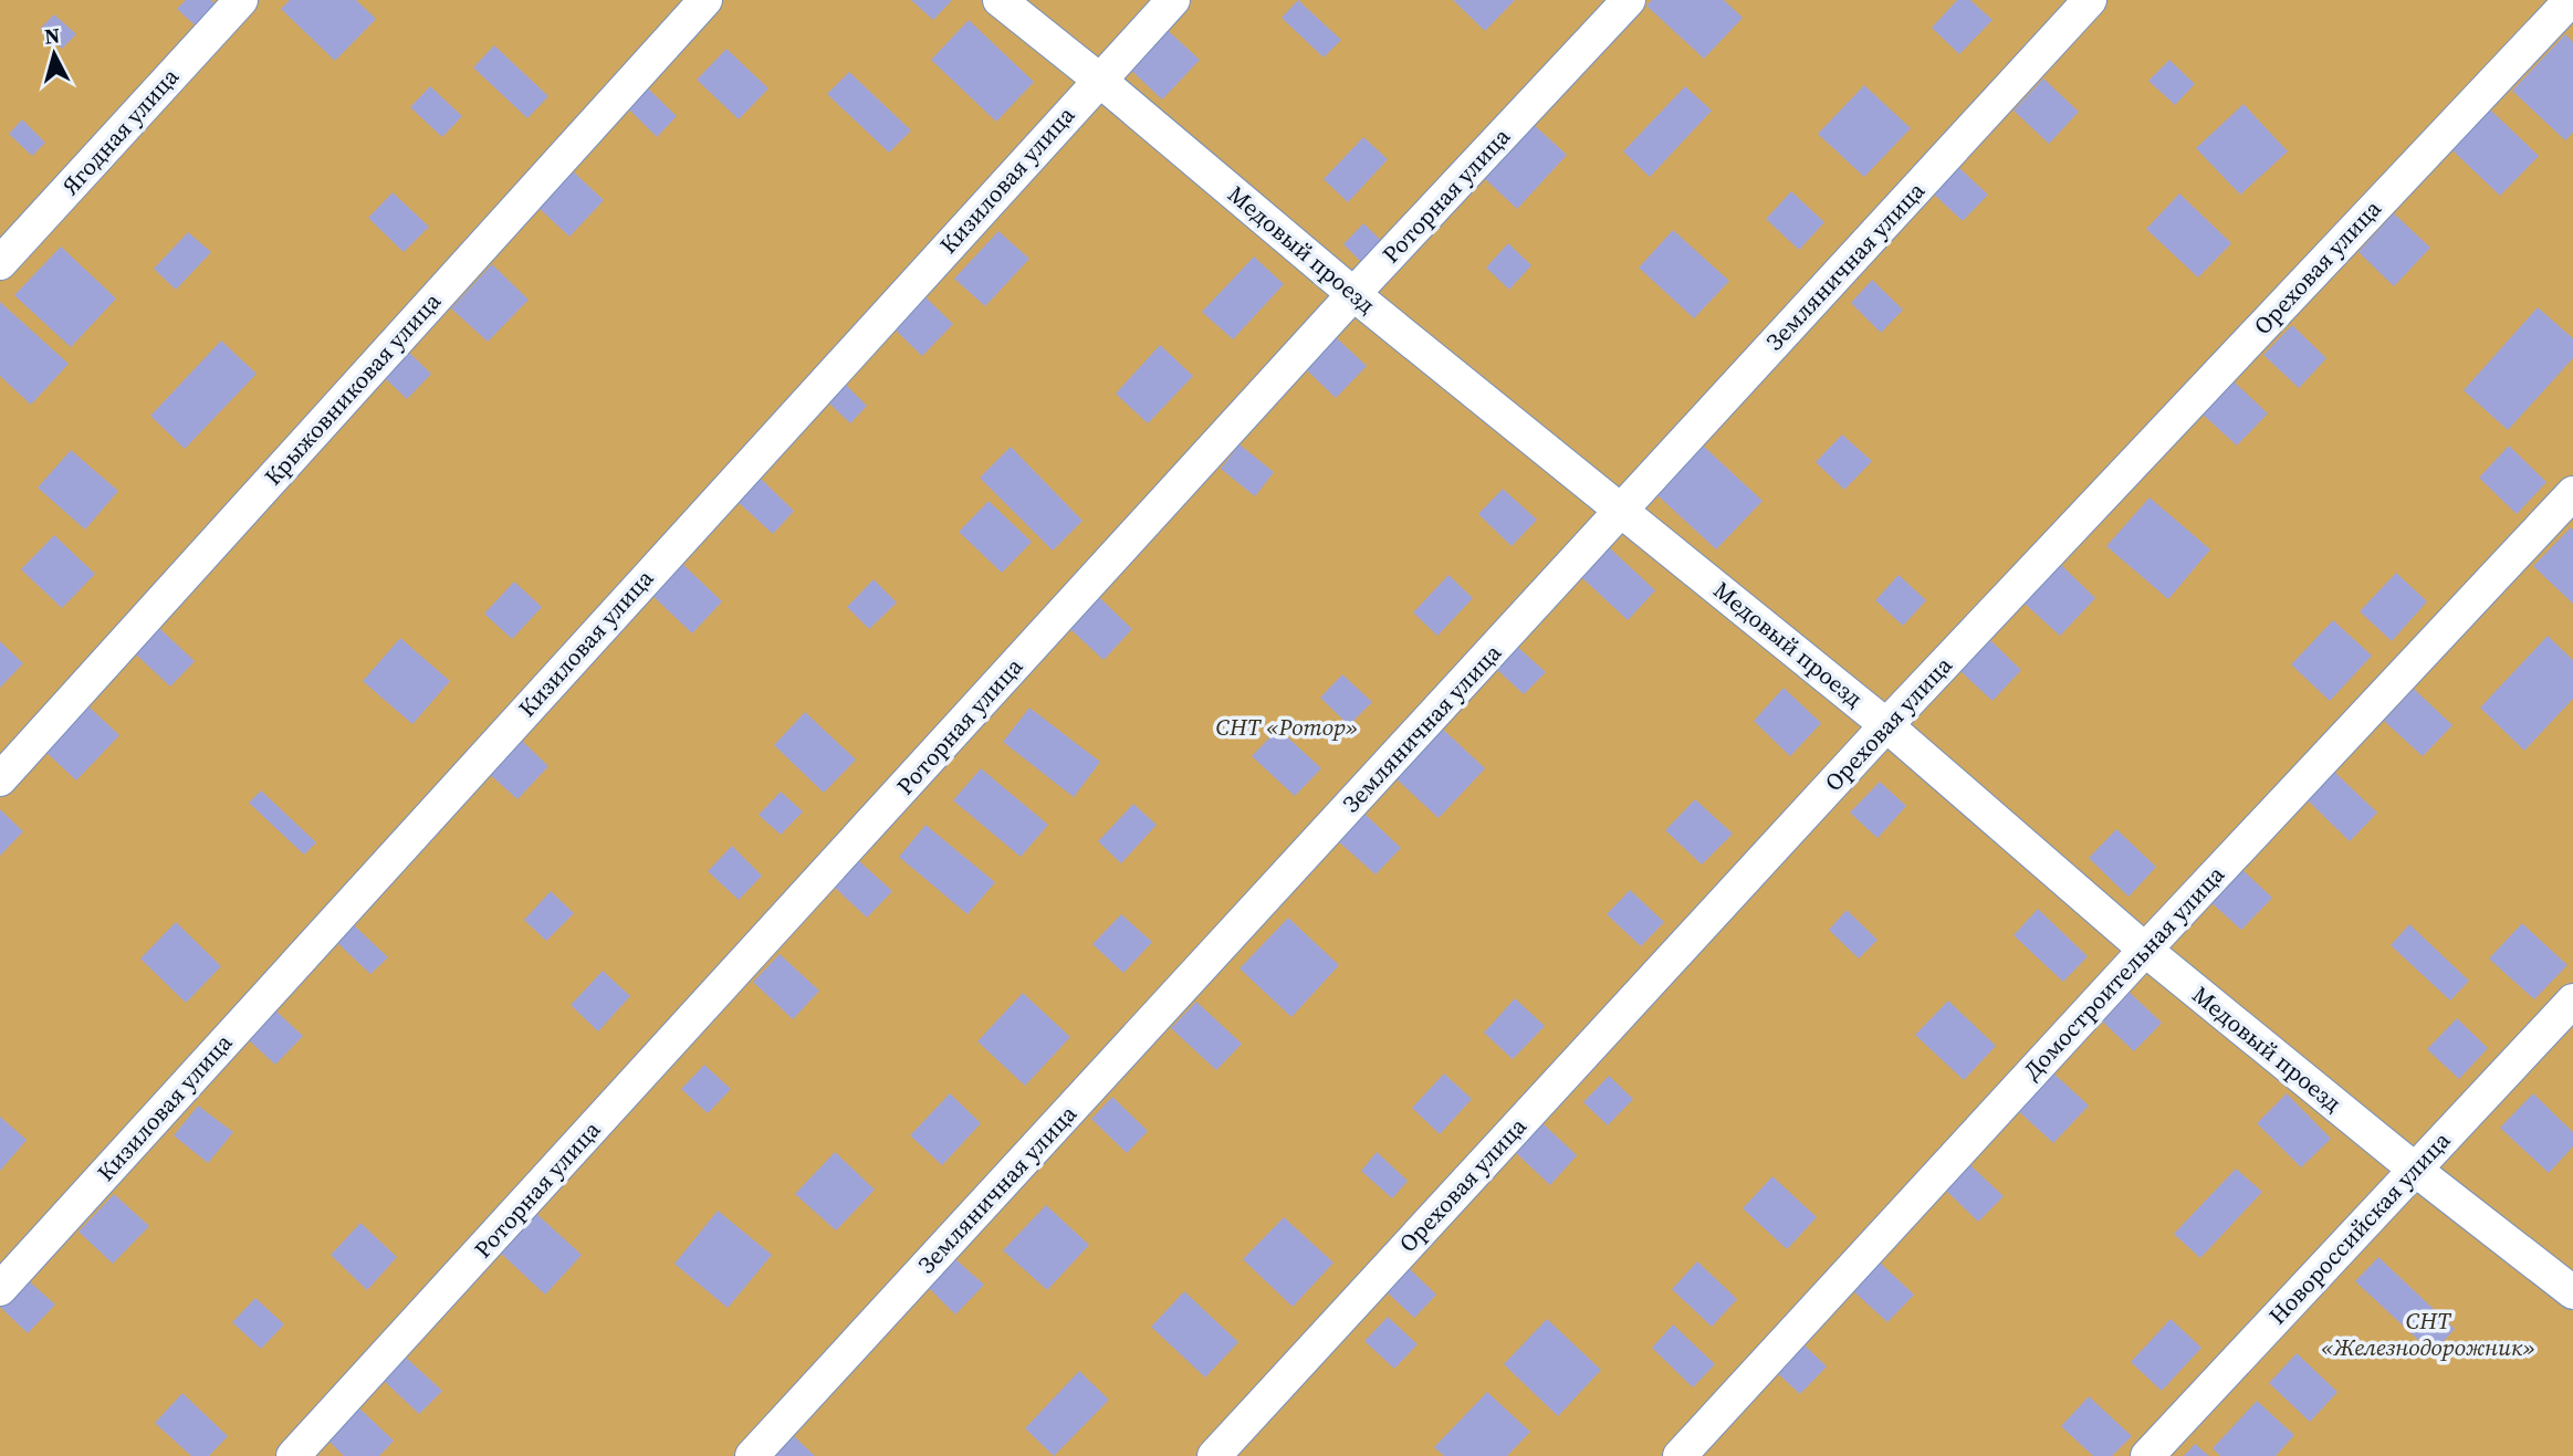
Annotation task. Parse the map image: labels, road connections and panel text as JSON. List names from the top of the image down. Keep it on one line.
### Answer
{"streets":{"street":["Ягодная улица","Кизиловая улица","Роторная улица","Медовый проезд","Земляничная улица","Ореховая улица","Крыжовниковая улица","Домостроительная улица","Новороссийская улица"]},"crossings":[["Кизиловая улица","Медовый проезд"],["Роторная улица","Медовый проезд"],["Медовый проезд","Земляничная улица"],["Медовый проезд","Ореховая улица"],["Медовый проезд","Домостроительная улица"],["Медовый проезд","Новороссийская улица"]],"parks":["СНТ «Ротор»","СНТ «Железнодорожник»"],"north":"top"}
